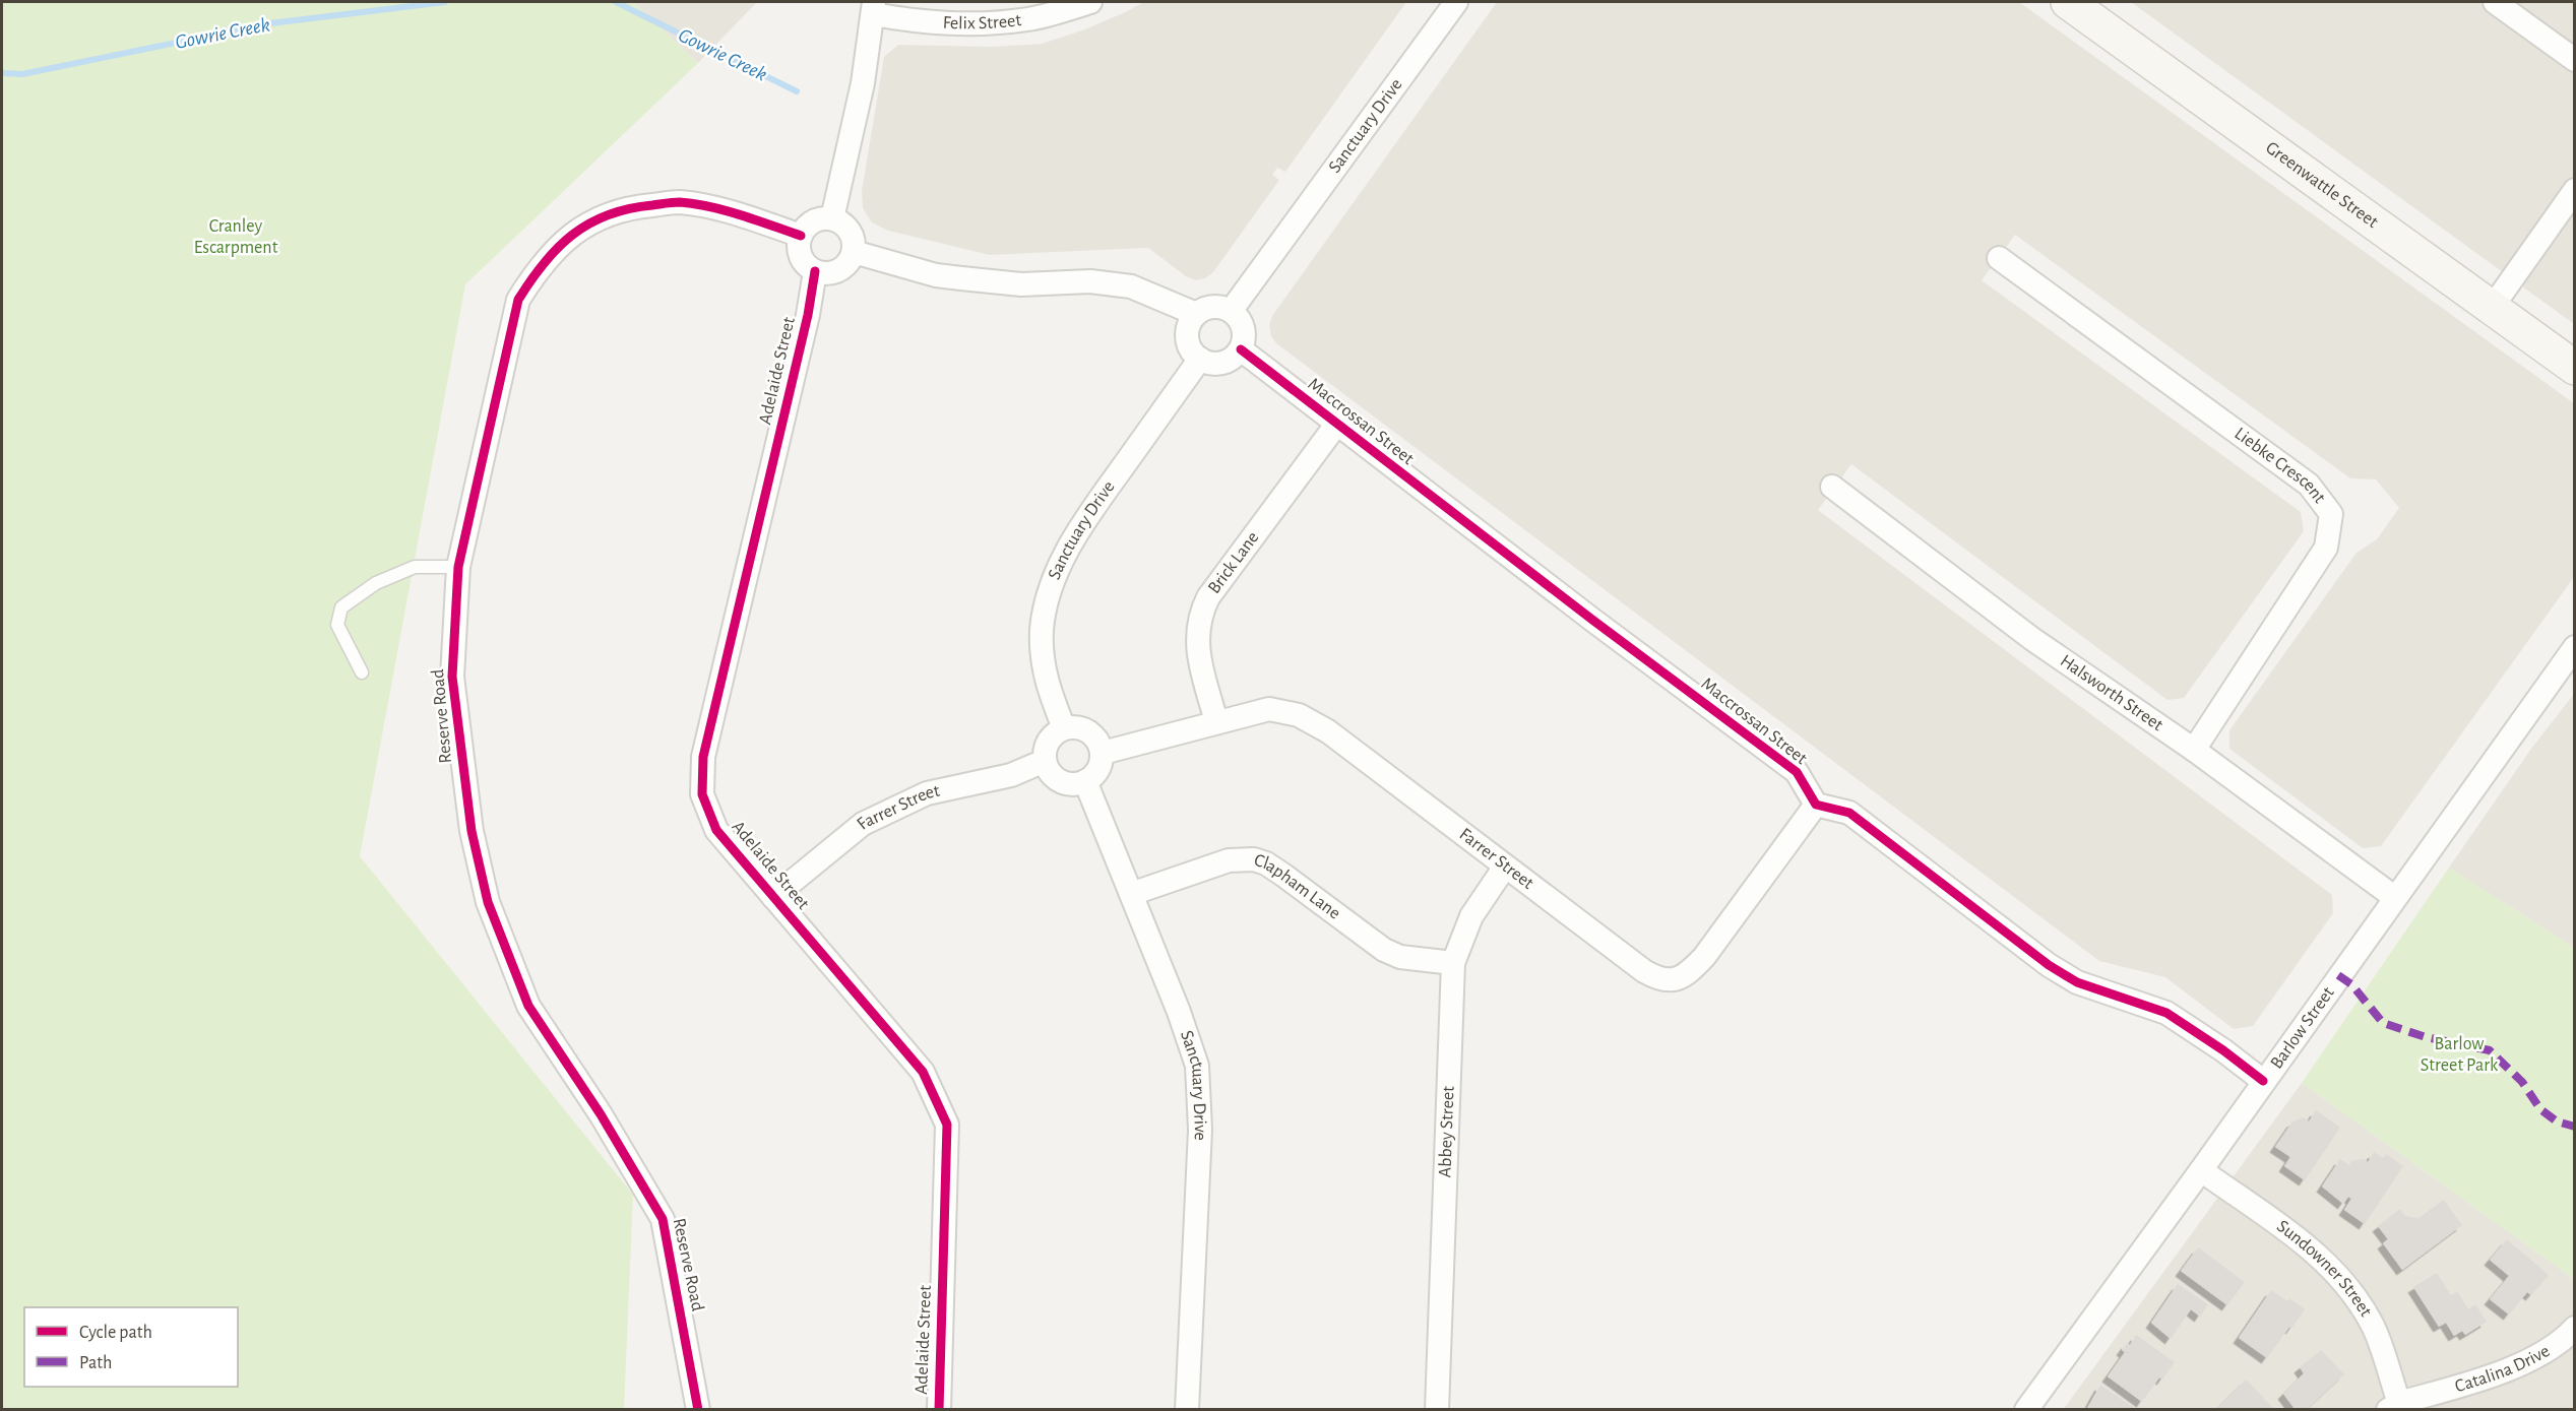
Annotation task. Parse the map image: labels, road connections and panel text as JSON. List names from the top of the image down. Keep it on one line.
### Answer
{"streets":{"main road":["Greenwattle Street"],"street":["Felix Street","Sanctuary Drive","Adelaide Street","Maccrossan Street","Liebke Crescent","Brick Lane","Halsworth Street","Reserve Road","Farrer Street","Clapham Lane","Barlow Street","Abbey Street","Sundowner Street","Catalina Drive"]},"crossings":[["Sanctuary Drive","Maccrossan Street"],["Sanctuary Drive","Farrer Street"],["Sanctuary Drive","Clapham Lane"],["Adelaide Street","Reserve Road"],["Adelaide Street","Farrer Street"],["Maccrossan Street","Brick Lane"],["Maccrossan Street","Farrer Street"],["Liebke Crescent","Halsworth Street"],["Brick Lane","Farrer Street"],["Halsworth Street","Barlow Street"],["Farrer Street","Abbey Street"],["Clapham Lane","Abbey Street"],["Barlow Street","Sundowner Street"],["Sundowner Street","Catalina Drive"]],"water":["Gowrie Creek"],"parks":["Cranley Escarpment","Barlow Street Park"],"legend":["Cycle path","Path"]}
